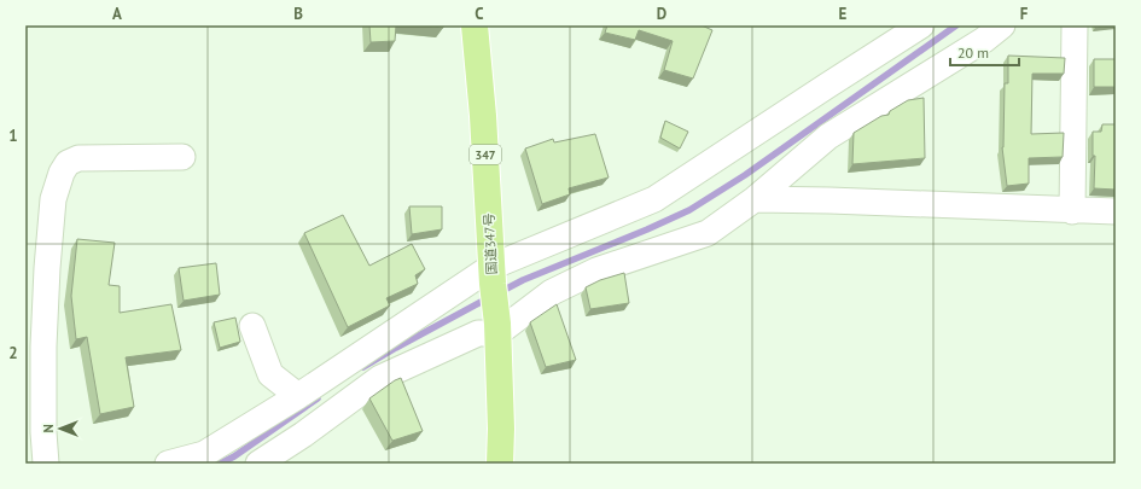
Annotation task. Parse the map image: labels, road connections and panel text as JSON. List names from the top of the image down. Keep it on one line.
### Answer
{"streets":{"highway":["347","国道347号"]},"scale_bar":"20 m","north":"left","grid":{"columns":["A","B","C","D","E","F"],"rows":["1","2"]}}
